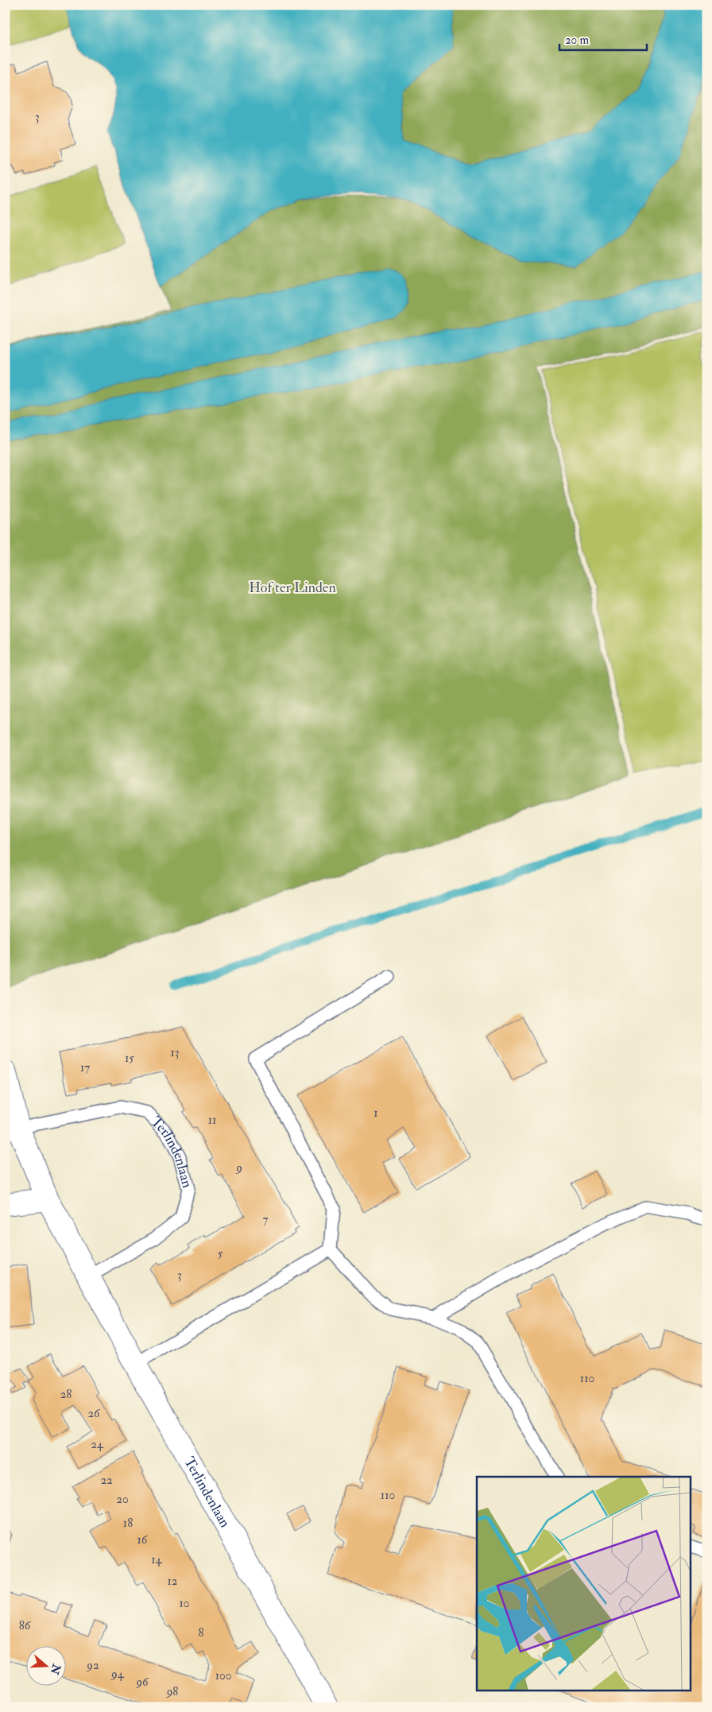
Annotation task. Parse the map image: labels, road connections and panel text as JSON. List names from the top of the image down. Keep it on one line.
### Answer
{"streets":{"street":["Terlindenlaan"]},"parks":["Hof ter Linden"],"house_numbers":["3","13","15","17","1","11","9","7","5","3","110","28","26","24","22","110","20","18","16","14","12","10","86","8","92","94","100","96","98"],"scale_bar":"20 m","north":"right"}
